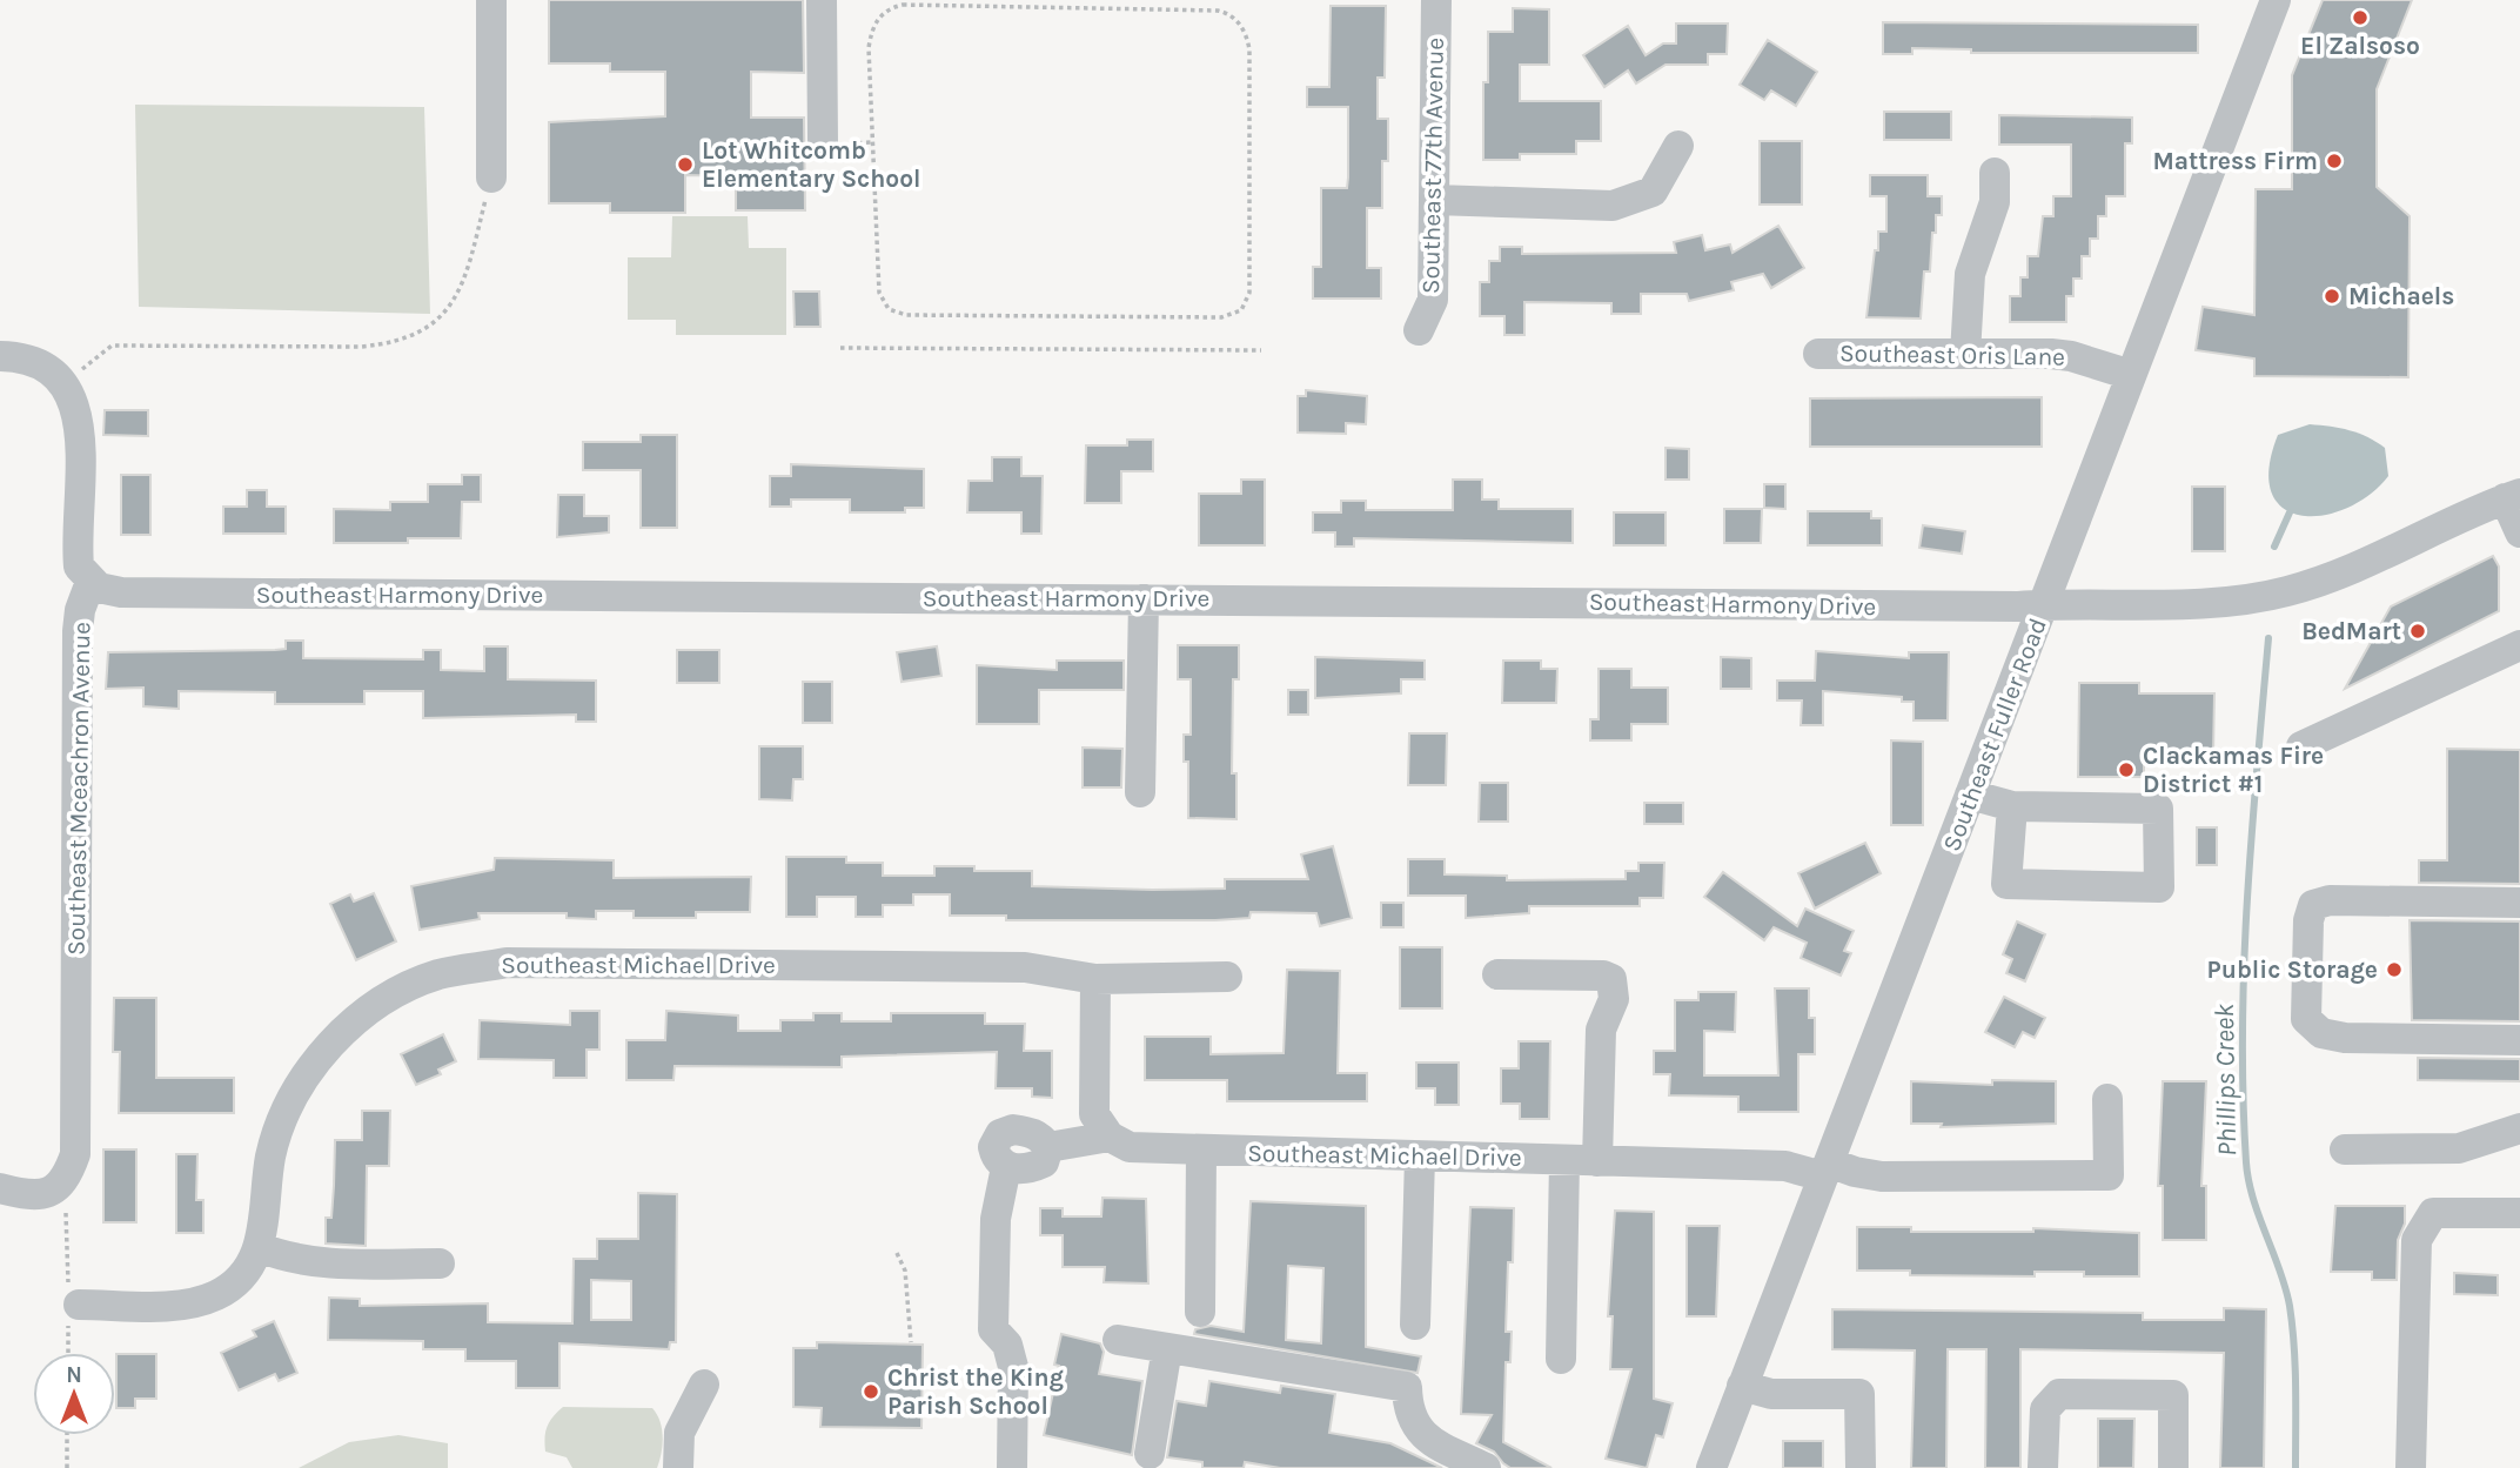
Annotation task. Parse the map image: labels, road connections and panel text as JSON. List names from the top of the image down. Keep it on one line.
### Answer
{"streets":{"street":["Southeast 77th Avenue","Southeast Oris Lane","Southeast Harmony Drive","Southeast Fuller Road","Southeast Mceachron Avenue","Southeast Michael Drive"]},"crossings":[["Southeast Oris Lane","Southeast Fuller Road"],["Southeast Harmony Drive","Southeast Fuller Road"],["Southeast Harmony Drive","Southeast Mceachron Avenue"],["Southeast Fuller Road","Southeast Michael Drive"]],"water":["Phillips Creek"],"places":["El Zalsoso","Mattress Firm","Lot Whitcomb Elementary School","Michaels","BedMart","Clackamas Fire District #1","Public Storage","Christ the King Parish School"],"north":"top"}
